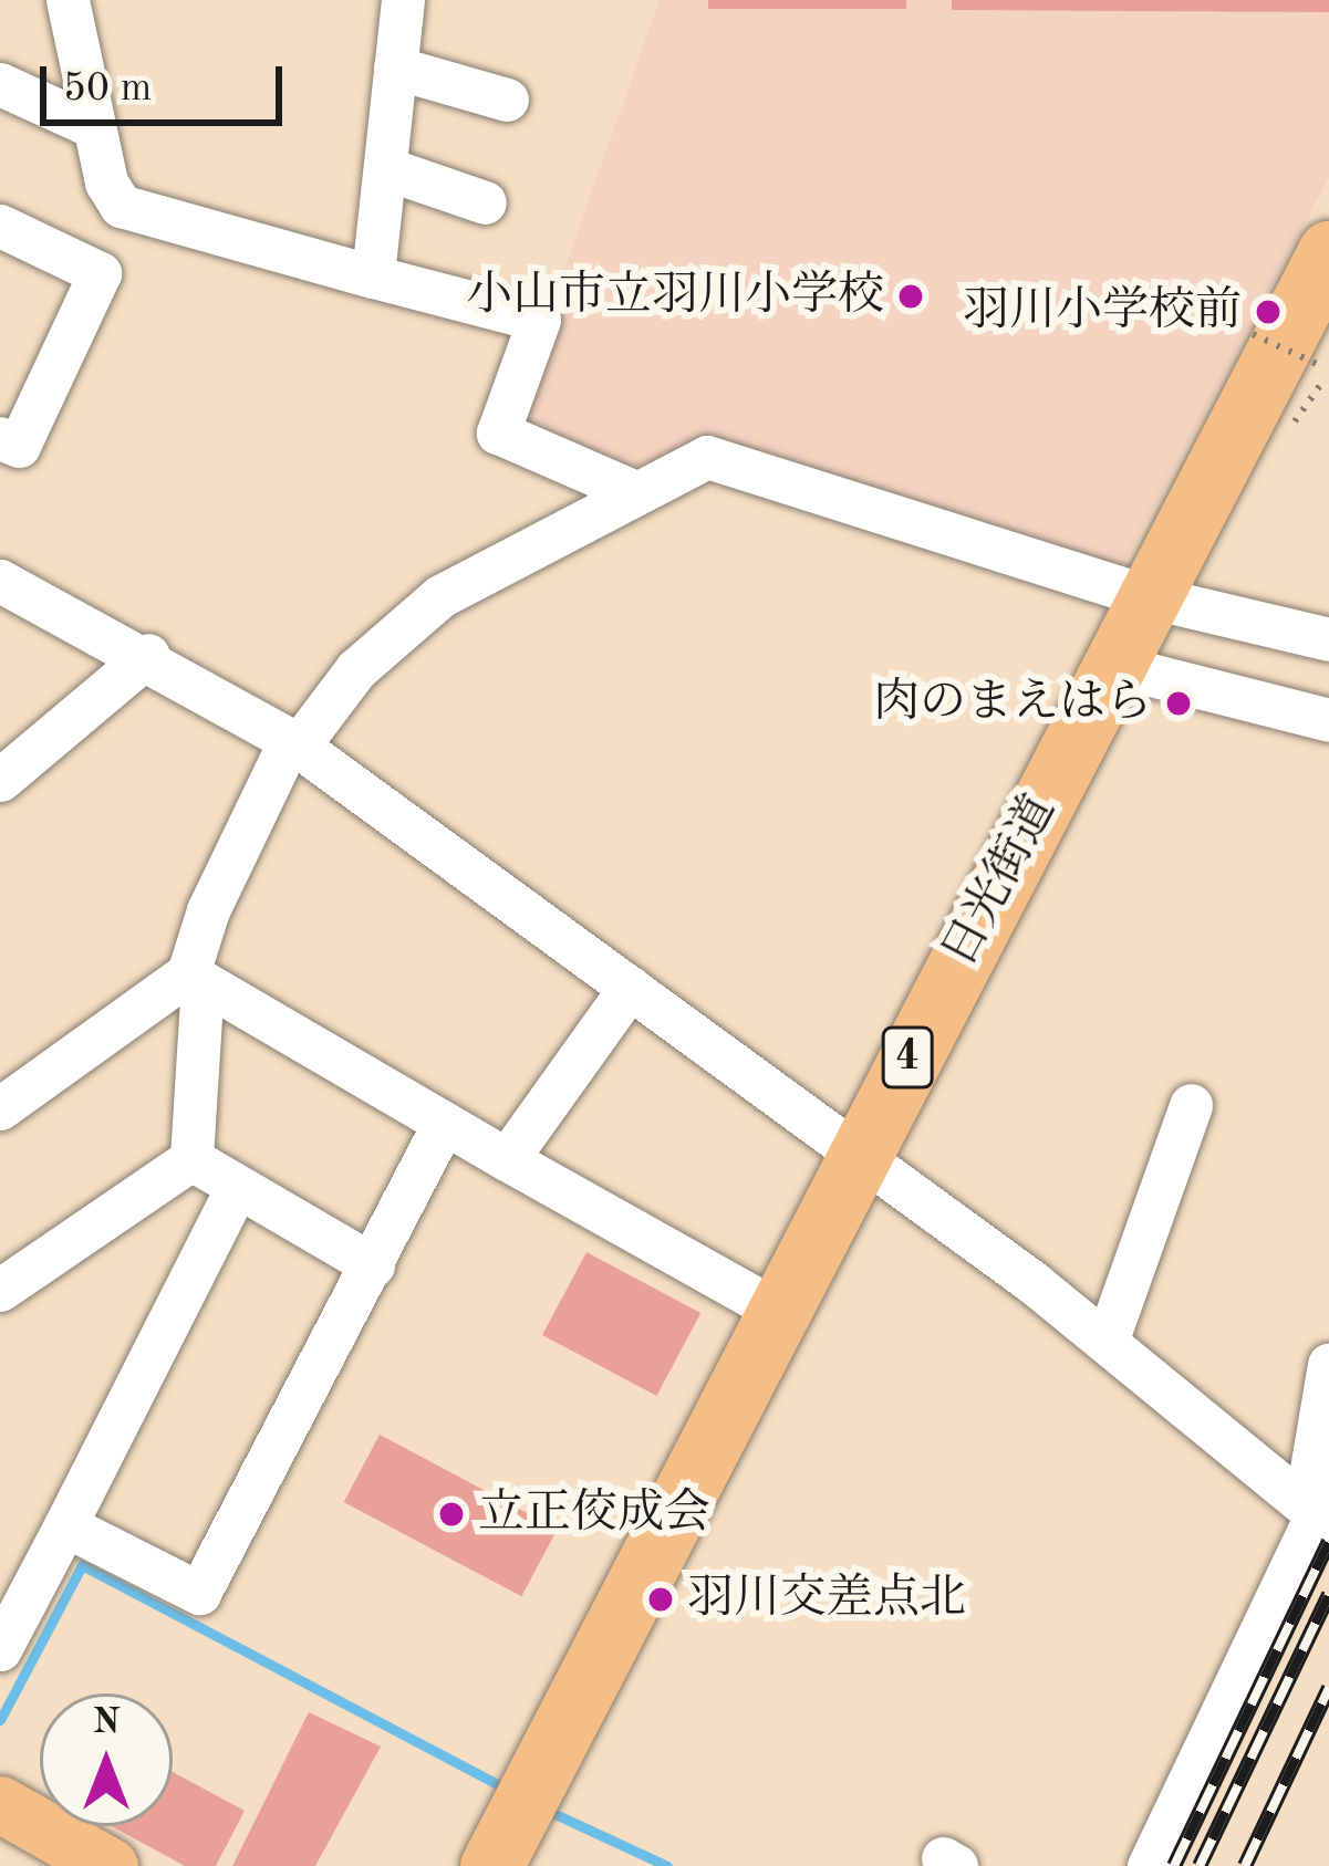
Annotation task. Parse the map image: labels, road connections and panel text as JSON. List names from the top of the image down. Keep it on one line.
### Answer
{"streets":{"highway":["日光街道","4"]},"places":["小山市立羽川小学校","羽川小学校前","肉のまえはら","立正佼成会","羽川交差点北"],"scale_bar":"50 m","north":"top"}
